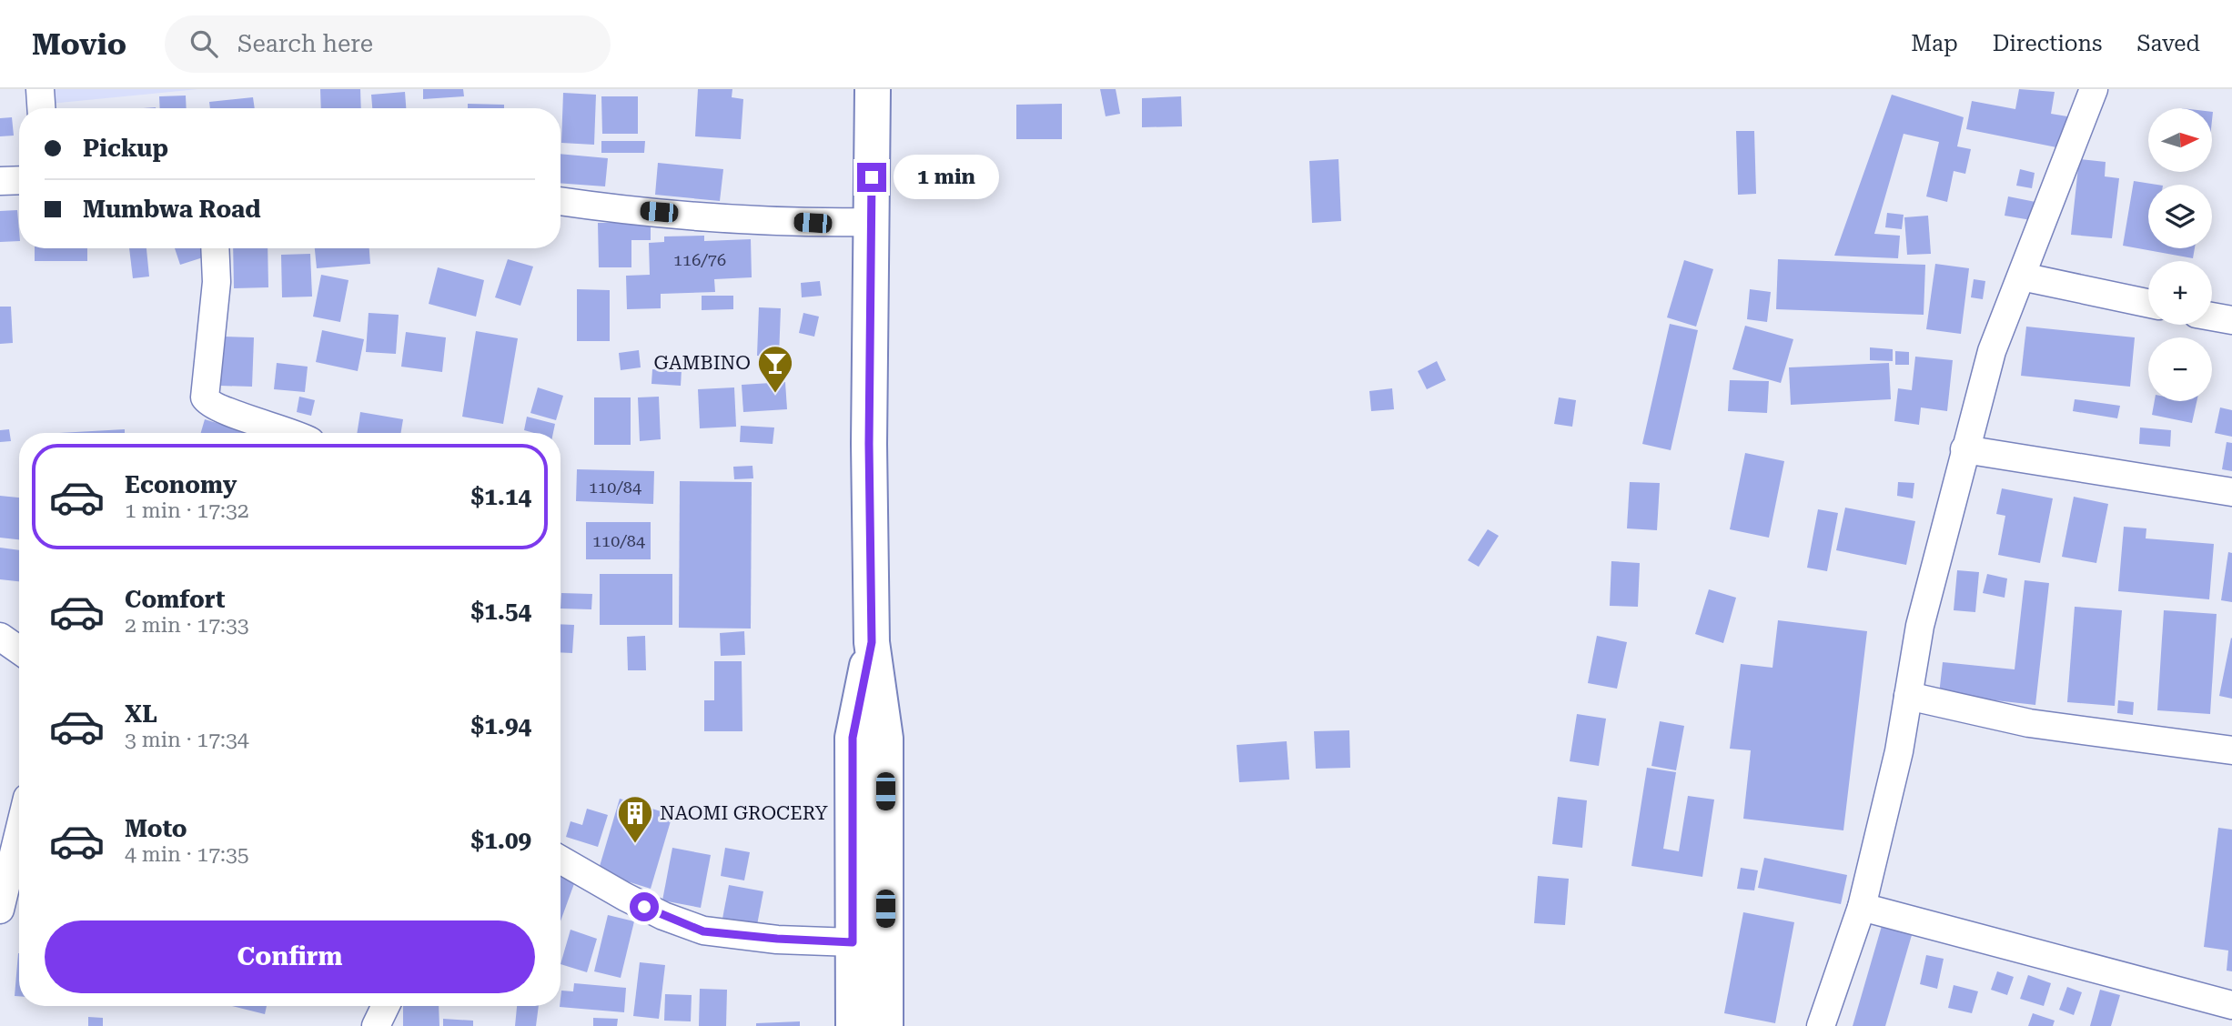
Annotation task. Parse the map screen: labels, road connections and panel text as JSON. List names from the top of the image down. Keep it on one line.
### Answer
{"places":{"bar":["GAMBINO"],"building":["NAOMI GROCERY"]},"house_numbers":["116/76","110/84","110/84"],"north":"right","page":{"header":"Movio","search":"Search here","nav":["Map","Directions","Saved"],"map_buttons":["+","−"],"banner":["Pickup","Mumbwa Road"],"bubble":"1 min","list":[{"name":"Economy","note":"1 min · 17:32","value":"$1.14"},{"name":"Comfort","note":"2 min · 17:33","value":"$1.54"},{"name":"XL","note":"3 min · 17:34","value":"$1.94"},{"name":"Moto","note":"4 min · 17:35","value":"$1.09"}],"buttons":"Confirm"}}
